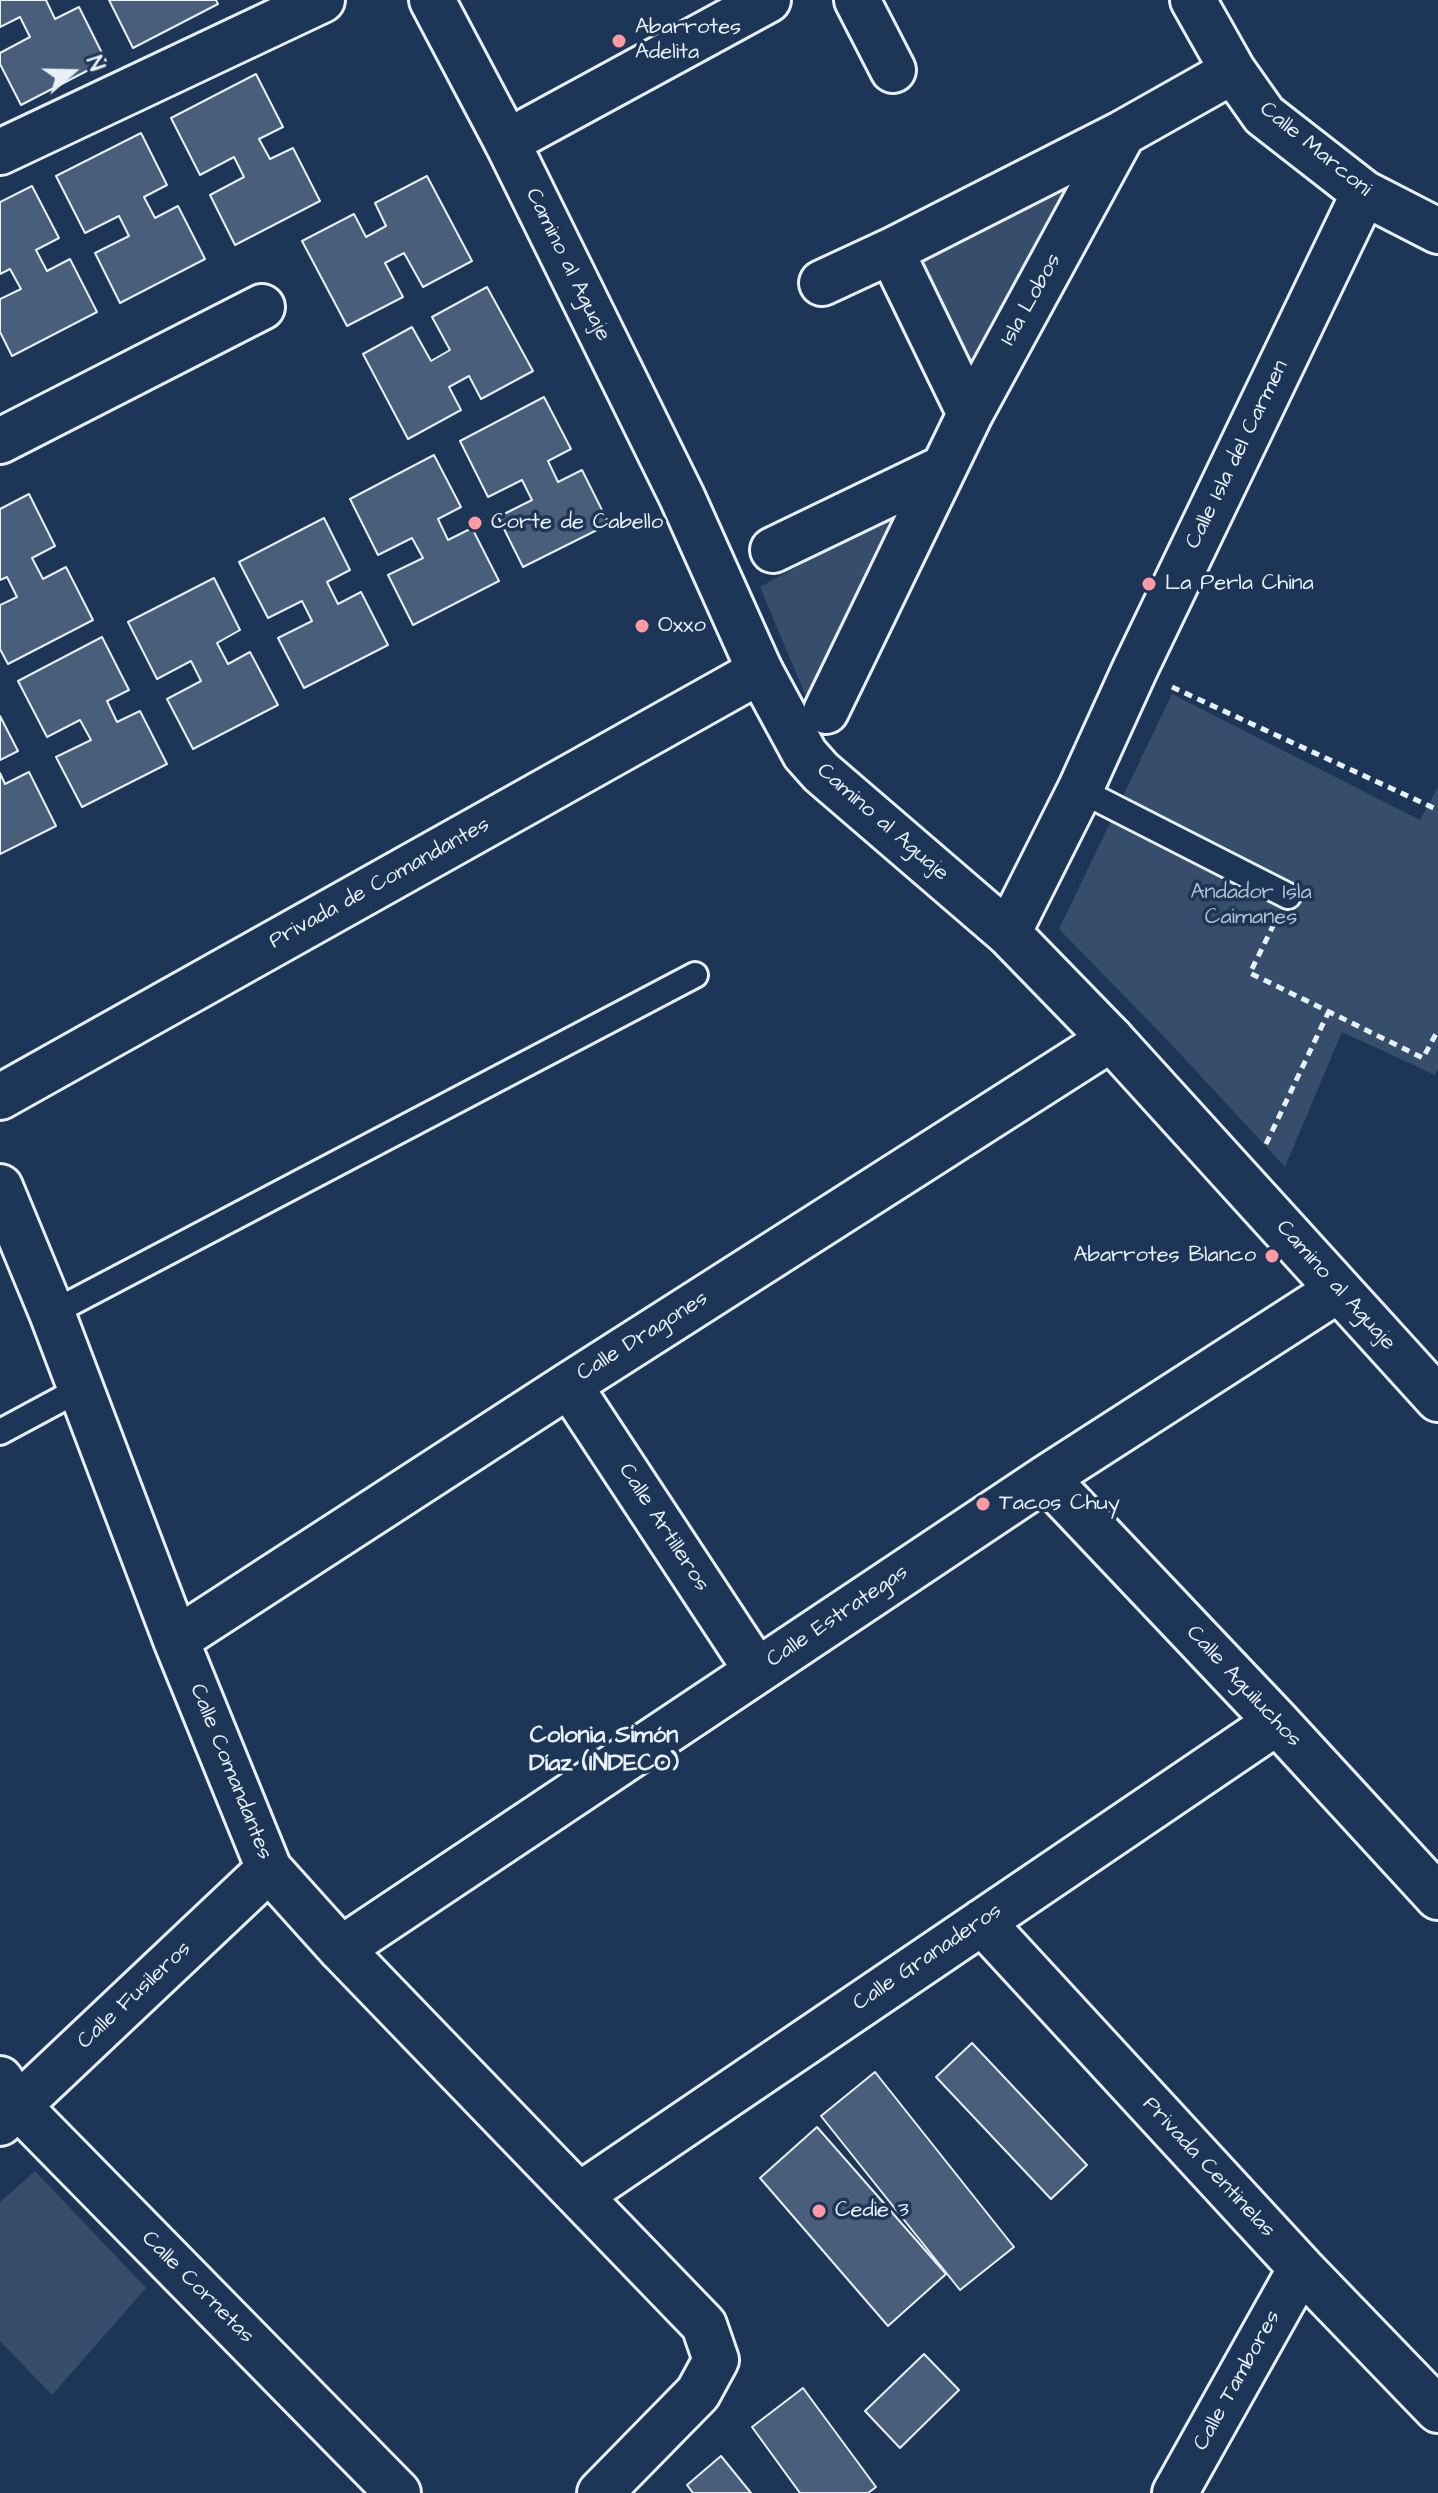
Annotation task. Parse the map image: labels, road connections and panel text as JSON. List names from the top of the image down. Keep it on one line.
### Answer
{"streets":{"street":["Calle Marconi","Camino al Aguaje","Isla Lobos","Calle Isla del Carmen","Privada de Comandantes","Calle Dragones","Calle Artilleros","Calle Estrategas","Calle Aguiluchos","Calle Comandantes","Calle Granaderos","Calle Fusileros","Privada Centinelas","Calle Cornetas","Calle Tambores"]},"crossings":[["Calle Marconi","Calle Isla del Carmen"],["Camino al Aguaje","Calle Isla del Carmen"],["Camino al Aguaje","Privada de Comandantes"],["Camino al Aguaje","Calle Dragones"],["Camino al Aguaje","Calle Estrategas"],["Calle Dragones","Calle Artilleros"],["Calle Dragones","Calle Comandantes"],["Calle Artilleros","Calle Estrategas"],["Calle Estrategas","Calle Aguiluchos"],["Calle Estrategas","Calle Comandantes"],["Calle Aguiluchos","Calle Granaderos"],["Calle Comandantes","Calle Granaderos"],["Calle Comandantes","Calle Fusileros"],["Calle Granaderos","Privada Centinelas"],["Calle Fusileros","Calle Cornetas"],["Privada Centinelas","Calle Tambores"]],"districts":["Colonia Simón Díaz (INDECO)"],"parks":["Andador Isla Caimanes"],"places":["Abarrotes Adelita","Corte de Cabello","La Perla China","Oxxo","Abarrotes Blanco","Tacos Chuy","Cedie 3"],"north":"right"}
